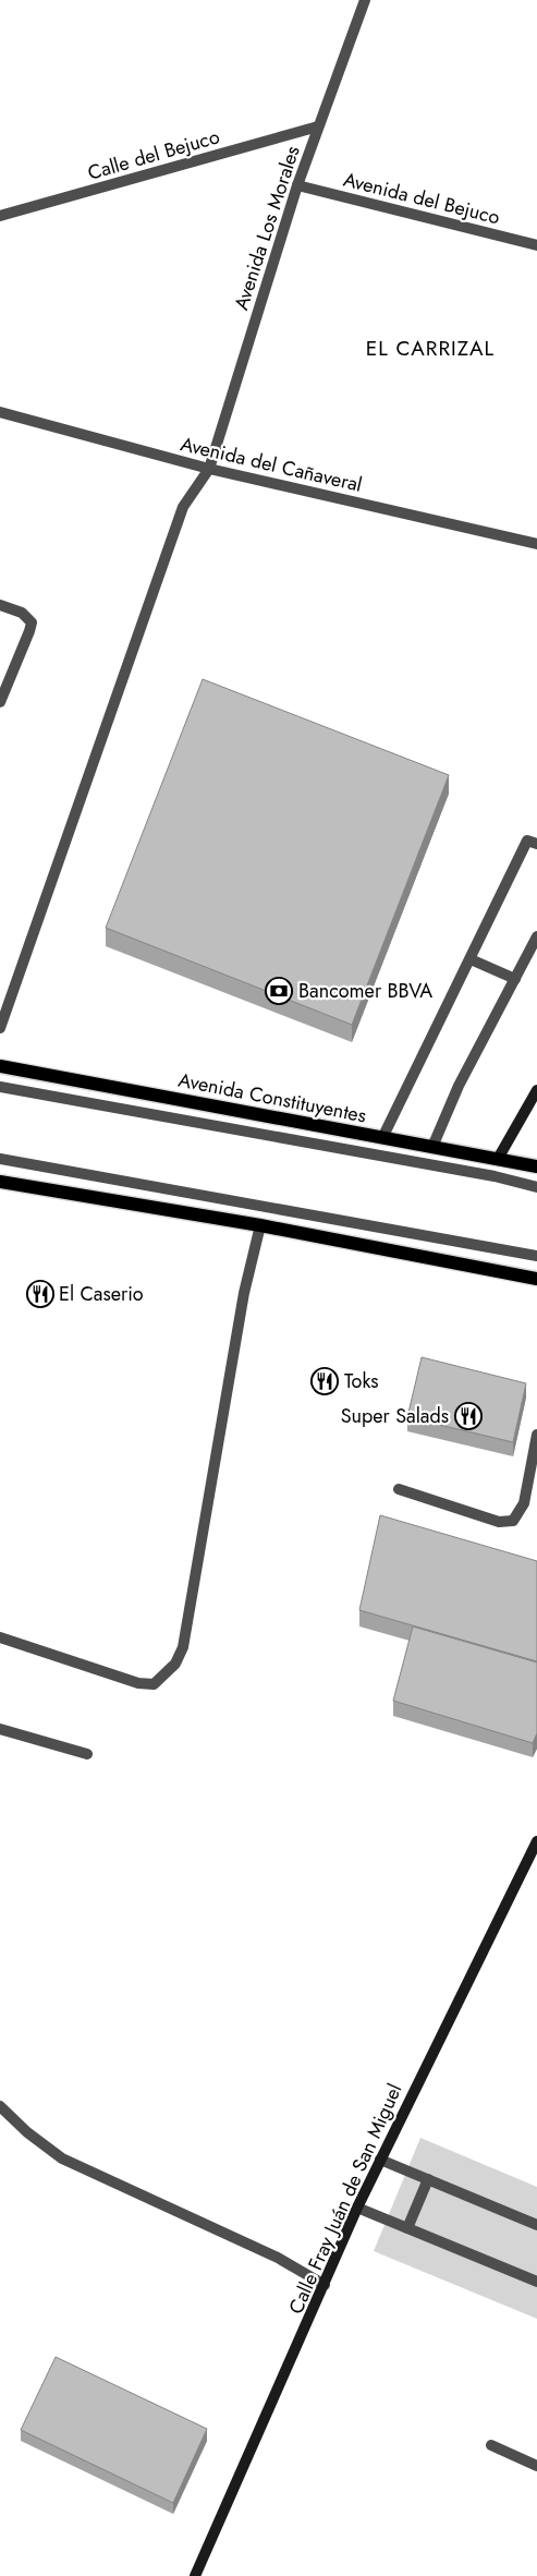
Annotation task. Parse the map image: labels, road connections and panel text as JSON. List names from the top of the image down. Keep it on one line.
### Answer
{"streets":{"main road":["Avenida Constituyentes","Calle Fray Juán de San Miguel"],"street":["Calle del Bejuco","Avenida del Bejuco","Avenida Los Morales","Avenida del Cañaveral"]},"crossings":[["Calle del Bejuco","Avenida Los Morales"],["Avenida del Bejuco","Avenida Los Morales"],["Avenida Los Morales","Avenida del Cañaveral"]],"districts":["EL CARRIZAL"],"places":{"bank":["Bancomer BBVA"],"restaurant":["El Caserio","Toks","Super Salads"]}}
